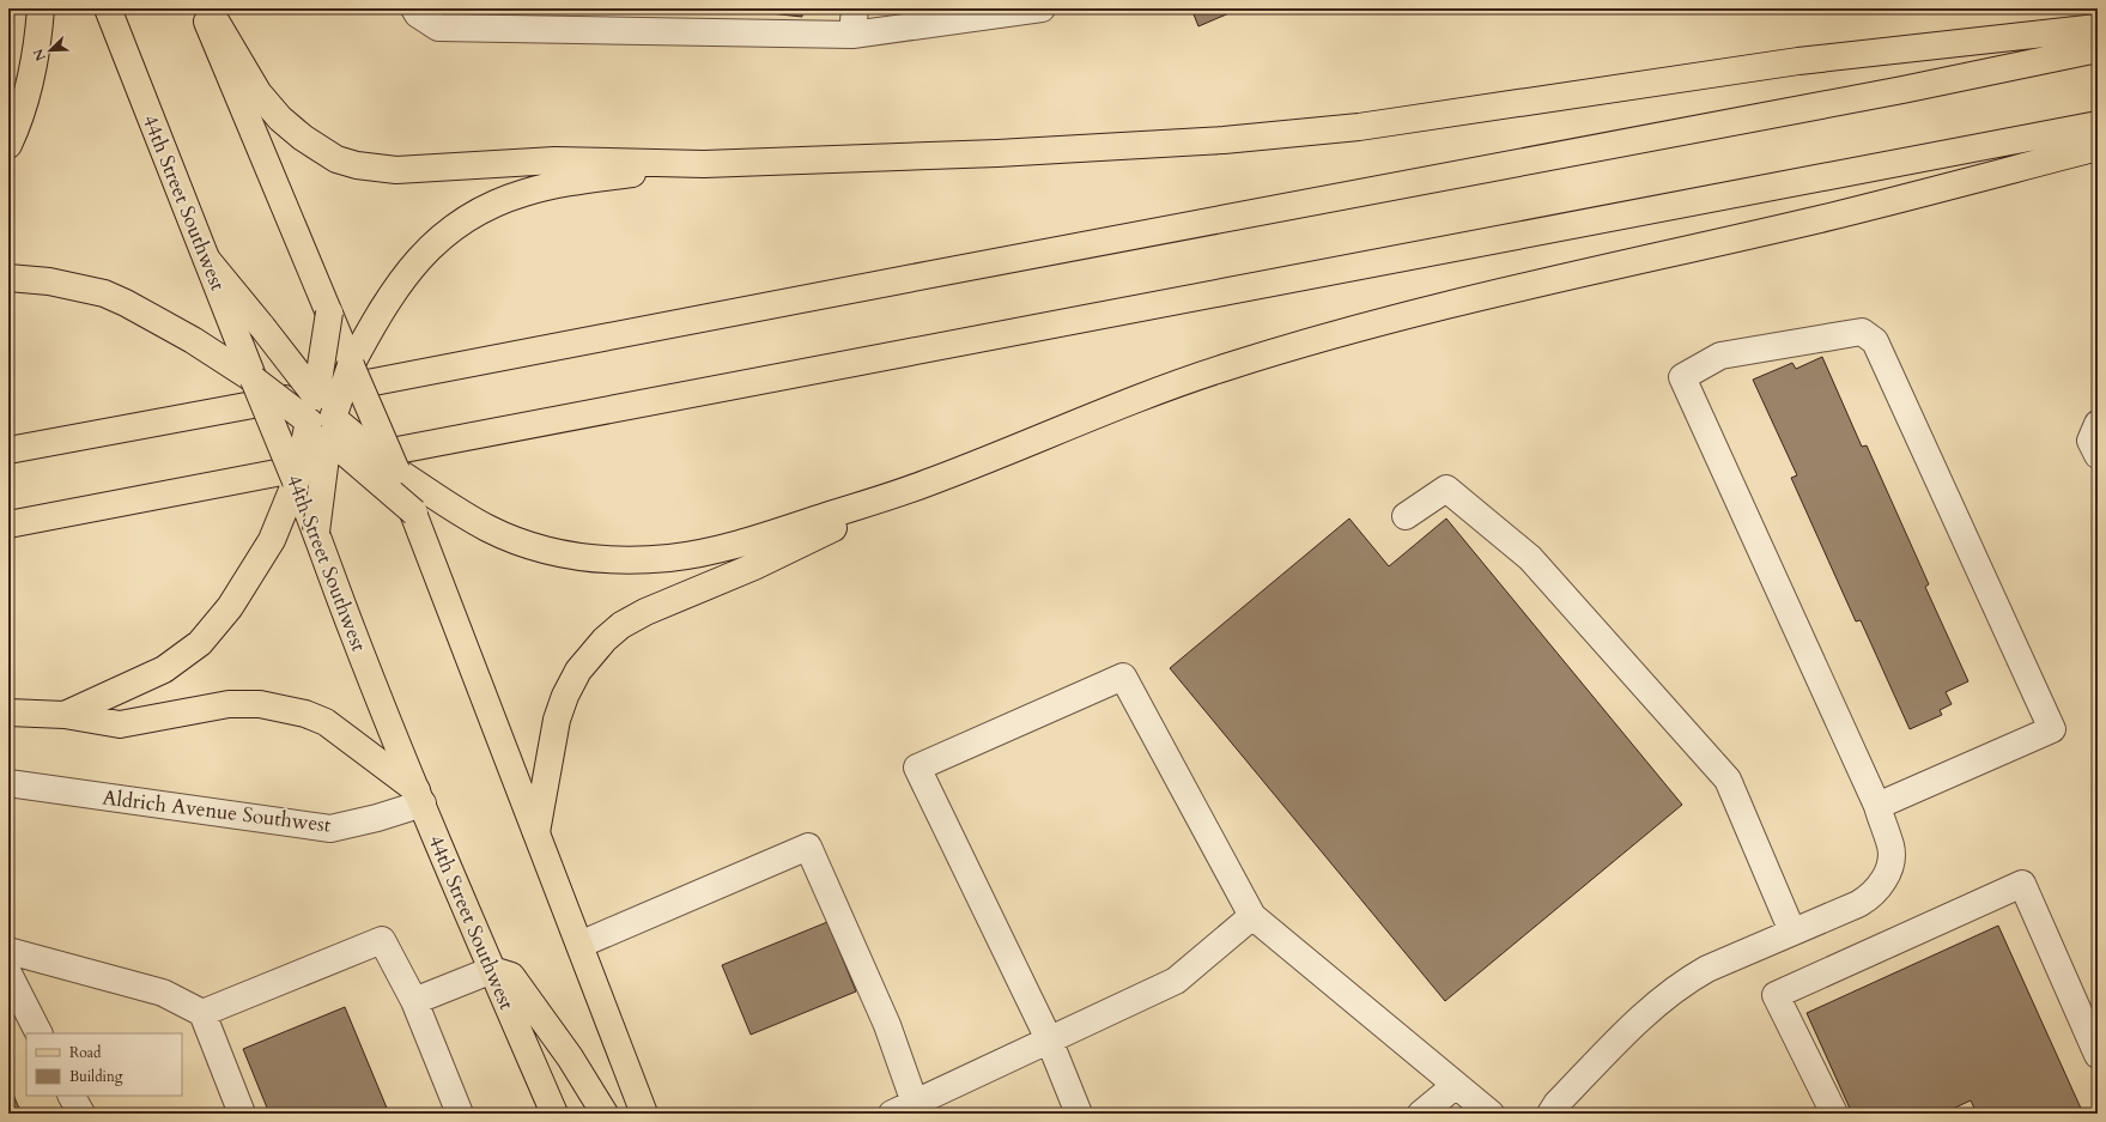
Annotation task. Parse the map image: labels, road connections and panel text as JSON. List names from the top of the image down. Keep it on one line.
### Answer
{"streets":{"main road":["44th Street Southwest"],"street":["Aldrich Avenue Southwest"]},"crossings":[["44th Street Southwest","Aldrich Avenue Southwest"]],"legend":["Road","Building"],"north":"bottom left"}
